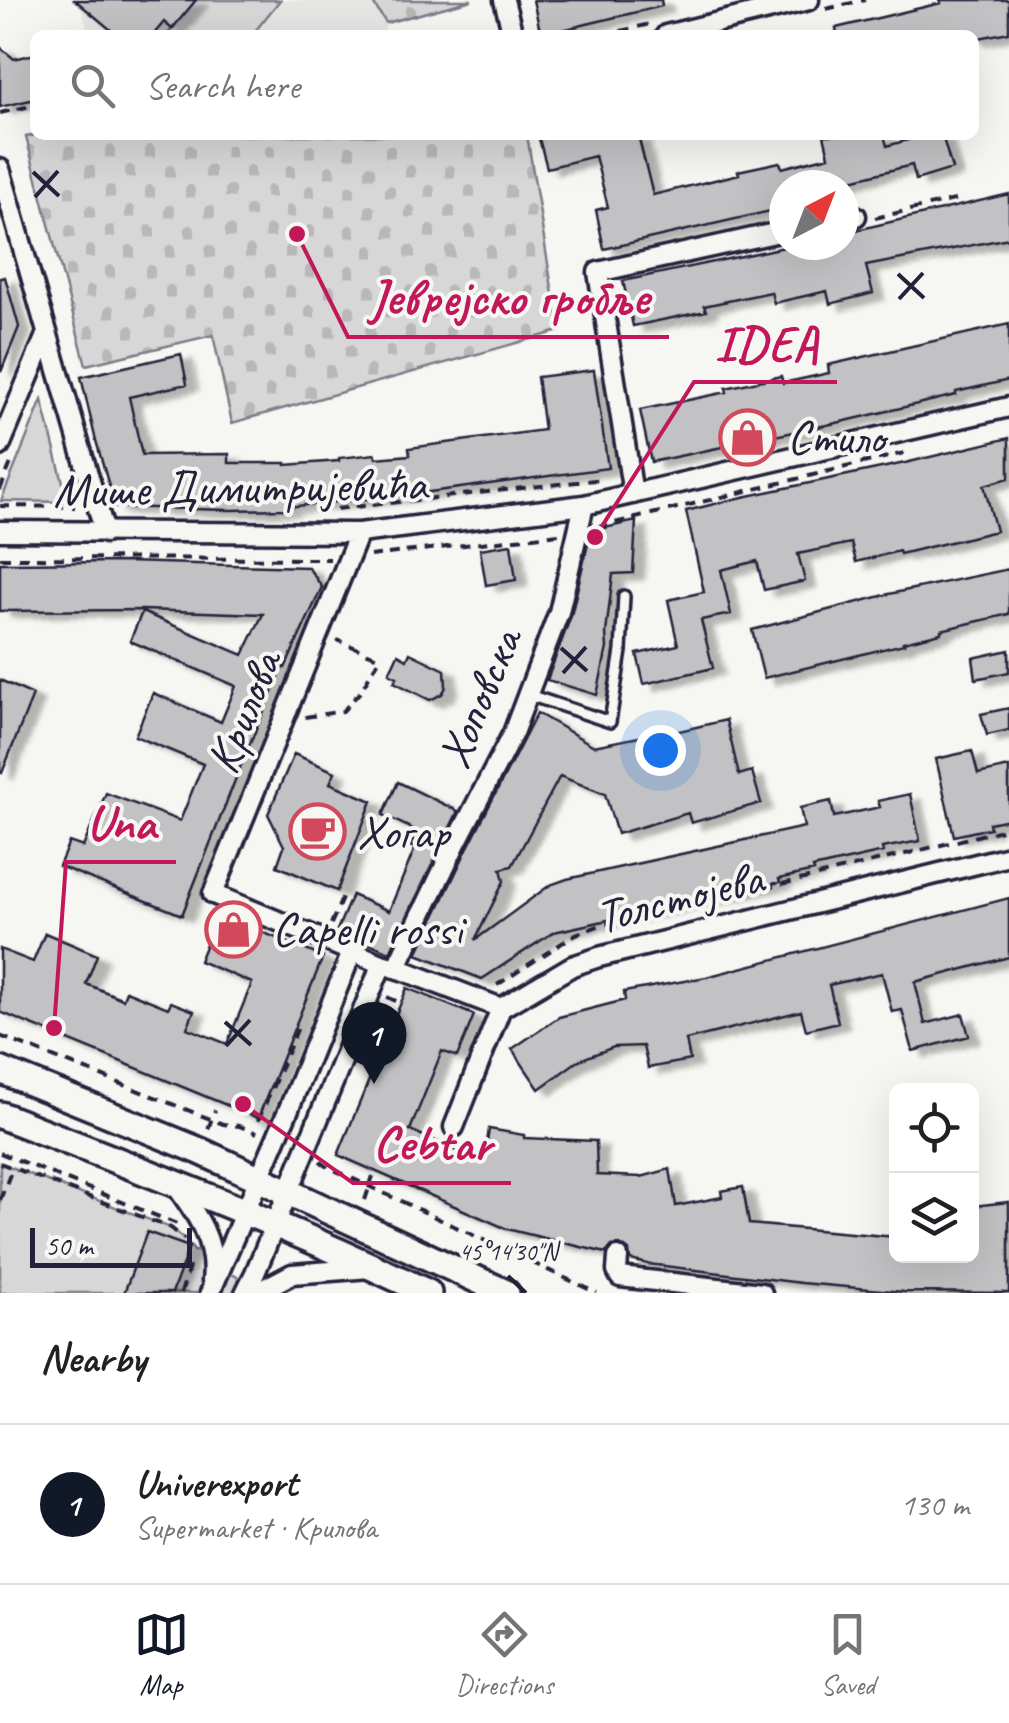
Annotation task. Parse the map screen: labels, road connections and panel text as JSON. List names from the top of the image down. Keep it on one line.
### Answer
{"streets":{"street":["Мише Димитријевића","Хоповска","Крилова","Толстојева"]},"crossings":[["Мише Димитријевића","Хоповска"],["Мише Димитријевића","Крилова"],["Хоповска","Крилова"],["Крилова","Толстојева"]],"places":{"other":["Јеврејско гробље","IDEA","Una","Cebtar"],"shop":["Стило","Capelli rossi"],"cafe":["Хогар"]},"scale_bar":"50 m","north":"top right","page":{"search":"Search here","pins":"1","scale":"50 m","heading":"Nearby","list":[{"mark":"1","name":"Univerexport","note":"Supermarket · Крилова","value":"130 m"}],"nav":["Map","Directions","Saved"]},"coordinates":["45°14'30\"N"]}
